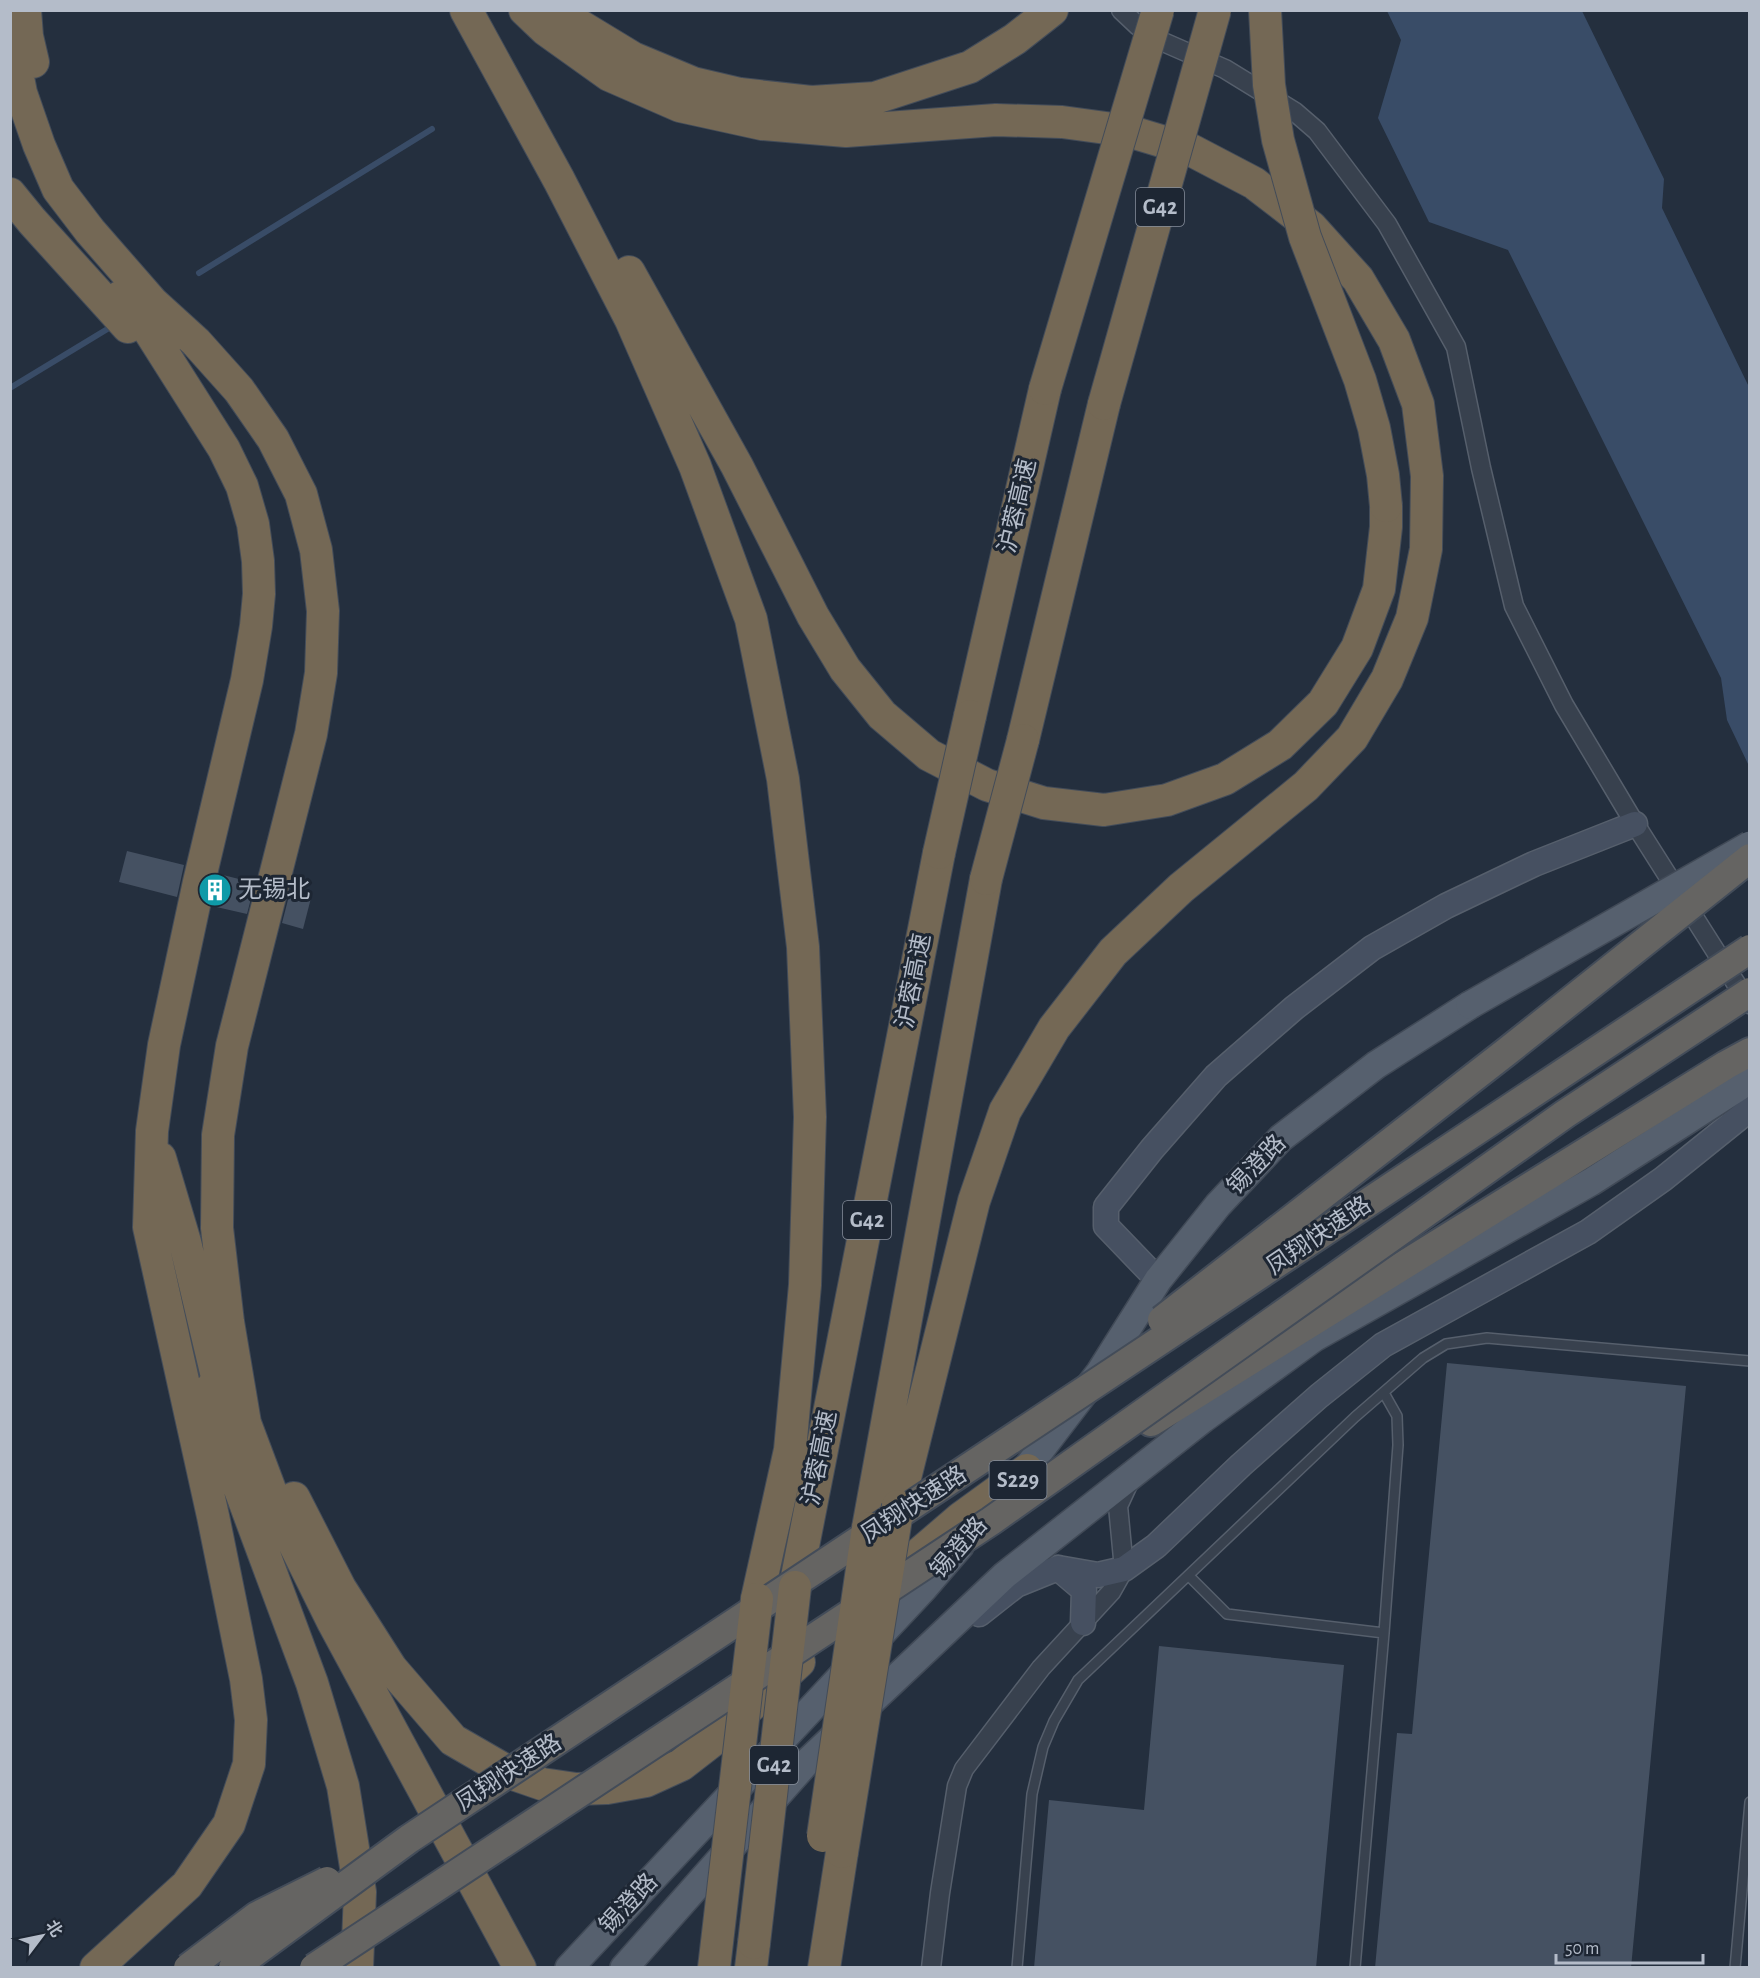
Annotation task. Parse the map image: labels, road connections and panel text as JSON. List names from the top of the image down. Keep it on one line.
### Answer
{"streets":{"highway":["G42","沪蓉高速","凤翔快速路"],"main road":["锡澄路","S229"]},"places":{"building":["无锡北"]},"scale_bar":"50 m","north":"top right"}
